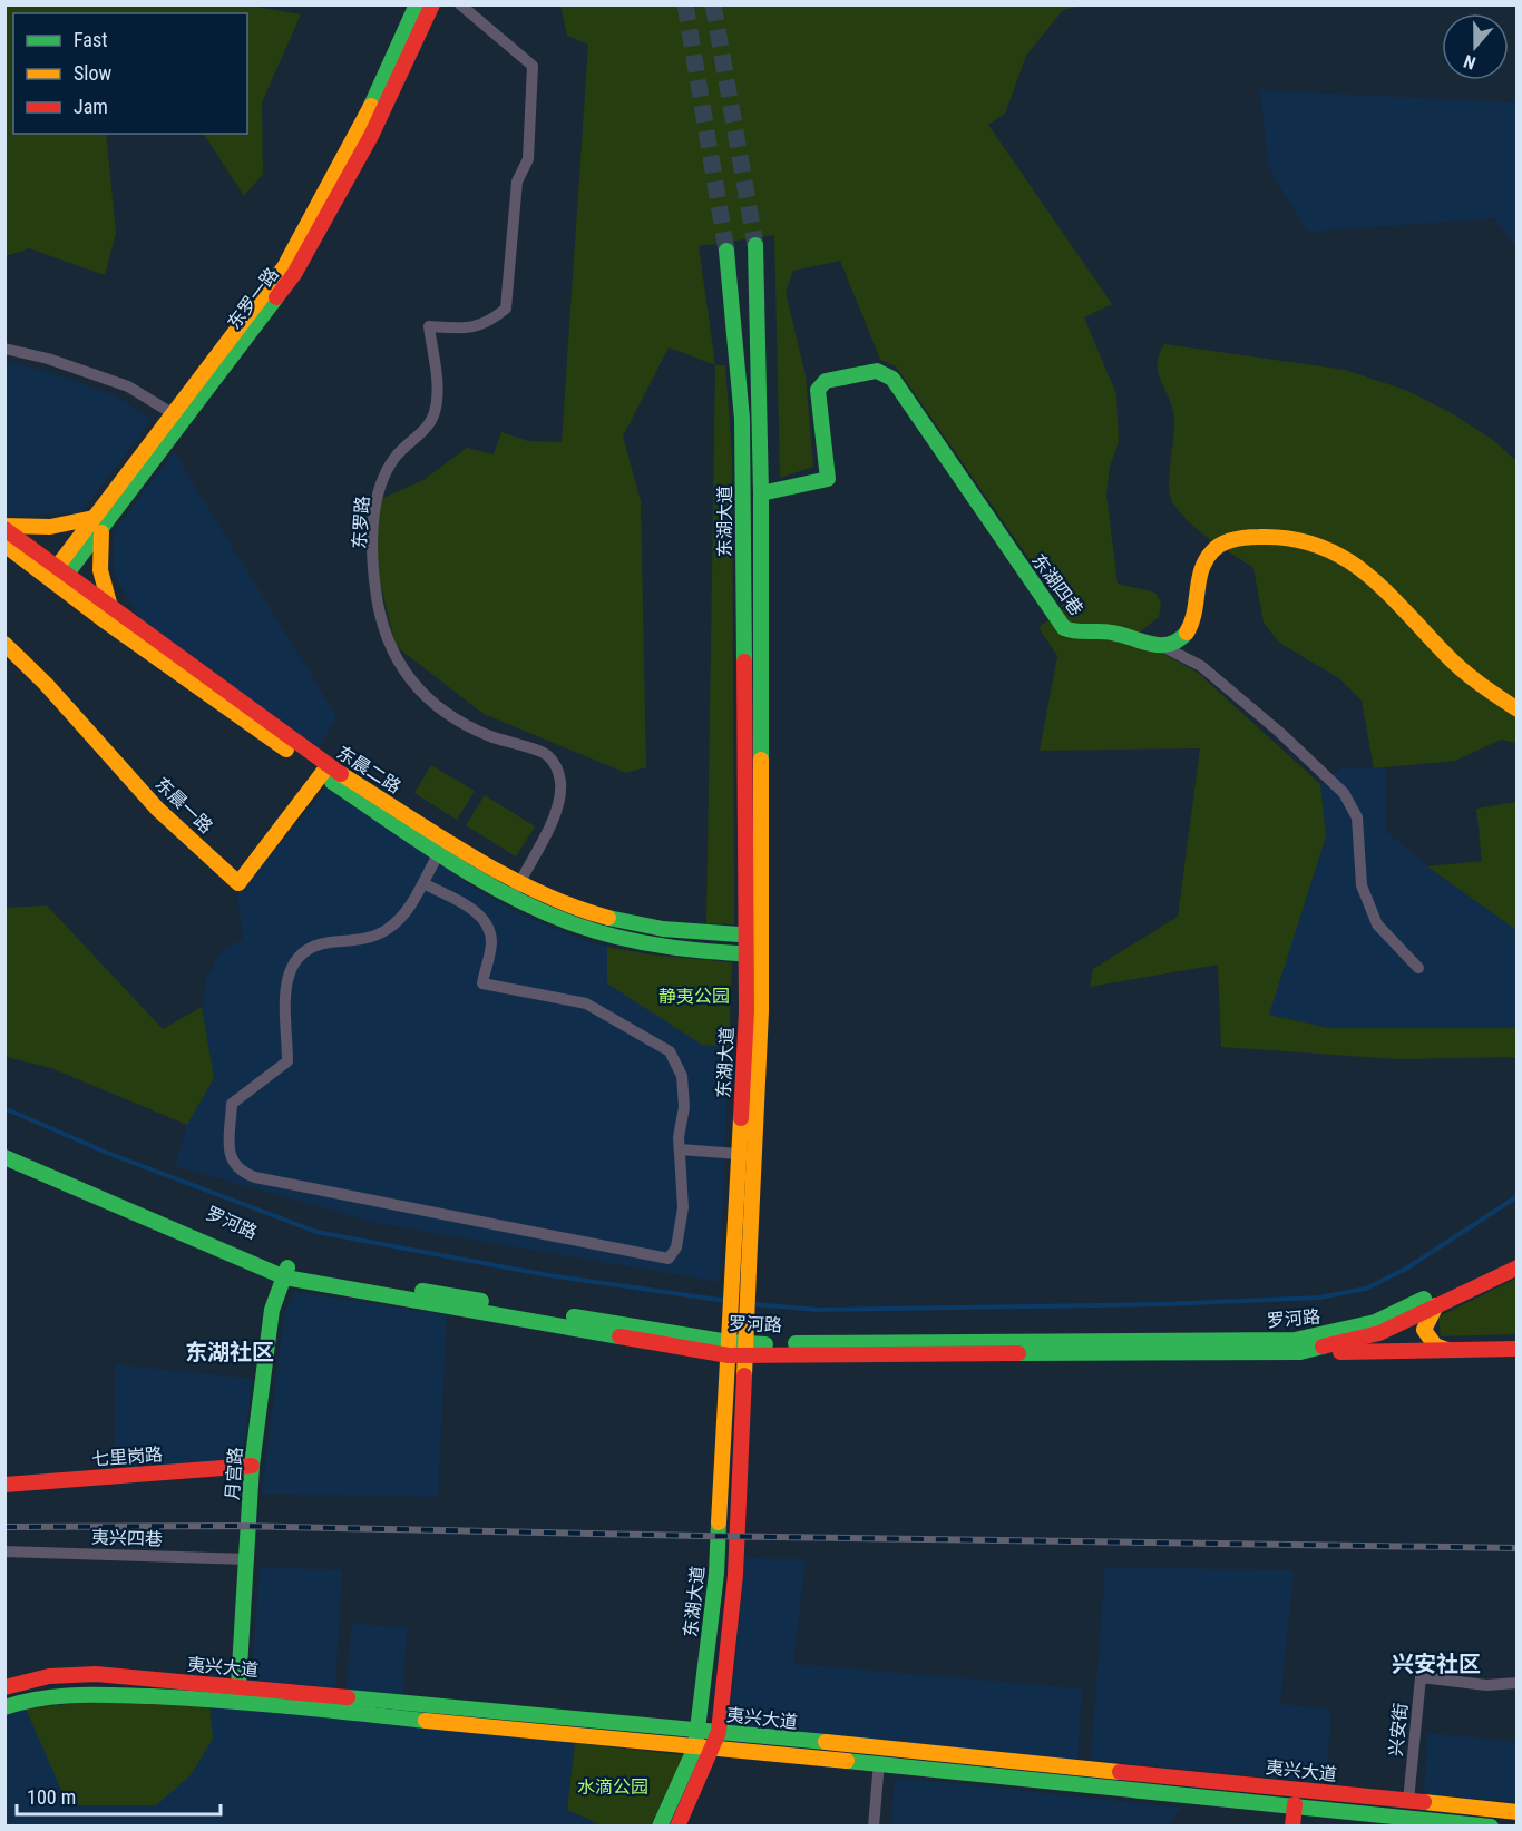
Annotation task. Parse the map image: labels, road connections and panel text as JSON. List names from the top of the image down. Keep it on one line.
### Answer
{"streets":{"main road":["东罗一路","东湖大道","东湖四巷","东晨二路","东晨一路","罗河路","七里岗路","月宫路","夷兴大道"],"street":["东罗路","夷兴四巷","兴安街"]},"crossings":[["东罗一路","东晨二路"],["东湖大道","东湖四巷"],["东湖大道","东晨二路"],["东湖大道","罗河路"],["东湖大道","夷兴大道"],["东罗路","东晨二路"],["东晨二路","东晨一路"],["罗河路","月宫路"],["七里岗路","月宫路"],["月宫路","夷兴四巷"],["月宫路","夷兴大道"],["夷兴大道","兴安街"]],"districts":["东湖社区","兴安社区"],"parks":["静夷公园","水滴公园"],"legend":["Fast","Slow","Jam"],"scale_bar":"100 m","north":"bottom"}
